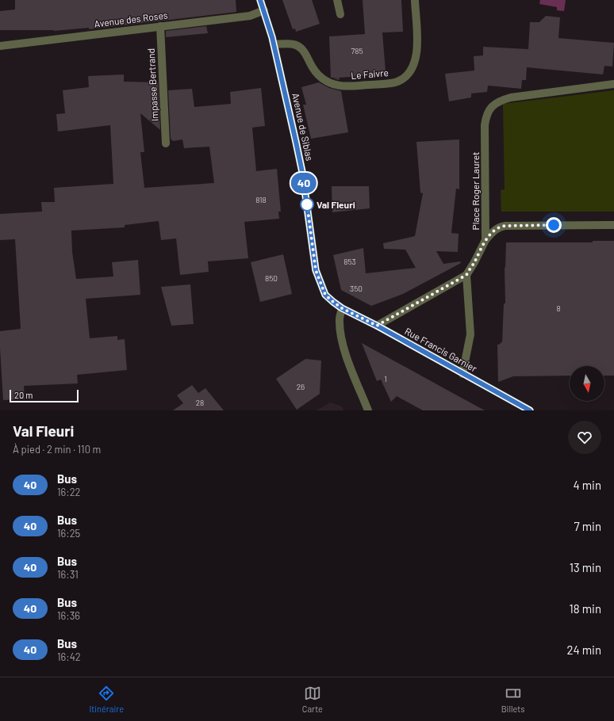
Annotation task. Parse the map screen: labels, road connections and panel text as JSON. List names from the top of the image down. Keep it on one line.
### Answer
{"streets":{"street":["Avenue des Roses","Le Faivre","Impasse Bertrand","Avenue de Siblas","Place Roger Lauret","Rue Francis Garnier"]},"crossings":[["Avenue des Roses","Impasse Bertrand"],["Avenue des Roses","Avenue de Siblas"],["Le Faivre","Avenue de Siblas"],["Avenue de Siblas","Rue Francis Garnier"],["Place Roger Lauret","Rue Francis Garnier"]],"places":["Val Fleuri"],"lines":["bus line 40"],"house_numbers":["785","818","853","850","350","8","1","26","28"],"scale_bar":"20 m","north":"bottom","page":{"on_map":"40","scale":"20 m","heading":["Val Fleuri","À pied · 2 min · 110 m"],"list":[{"mark":"40","name":"Bus","note":"16:22","value":"4 min"},{"mark":"40","name":"Bus","note":"16:25","value":"7 min"},{"mark":"40","name":"Bus","note":"16:31","value":"13 min"},{"mark":"40","name":"Bus","note":"16:36","value":"18 min"},{"mark":"40","name":"Bus","note":"16:42","value":"24 min"}],"tabs":["Itinéraire","Carte","Billets"]}}
